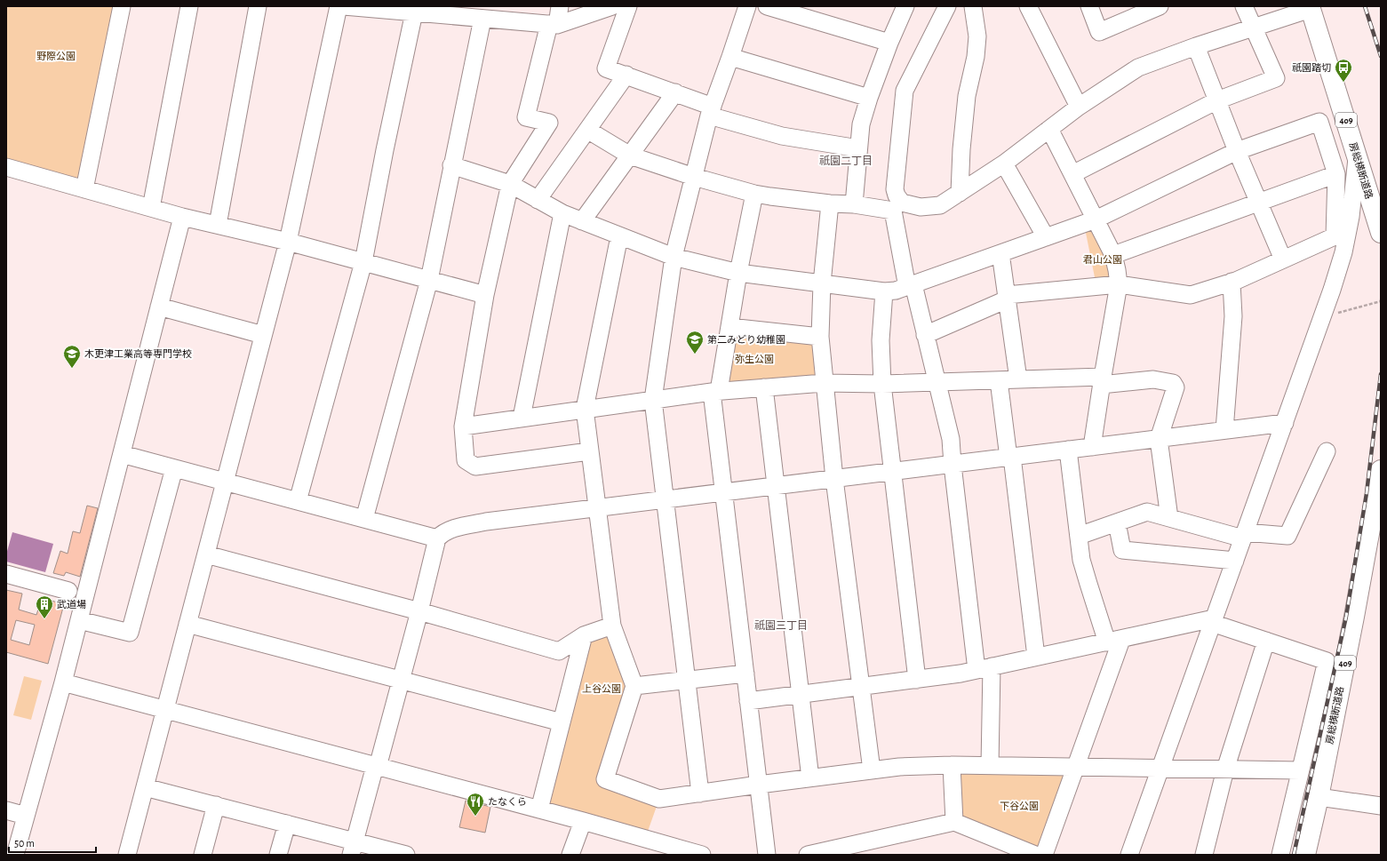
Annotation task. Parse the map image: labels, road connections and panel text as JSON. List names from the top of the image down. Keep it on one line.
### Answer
{"streets":{"highway":["409","房総横断道路"]},"districts":["祇園二丁目","祇園三丁目"],"parks":["野際公園","君山公園","弥生公園","上谷公園","下谷公園"],"places":{"bus stop":["祇園踏切"],"school or university":["第二みどり幼稚園","木更津工業高等専門学校"],"building":["武道場"],"restaurant":["たなくら"]},"scale_bar":"50 m"}
